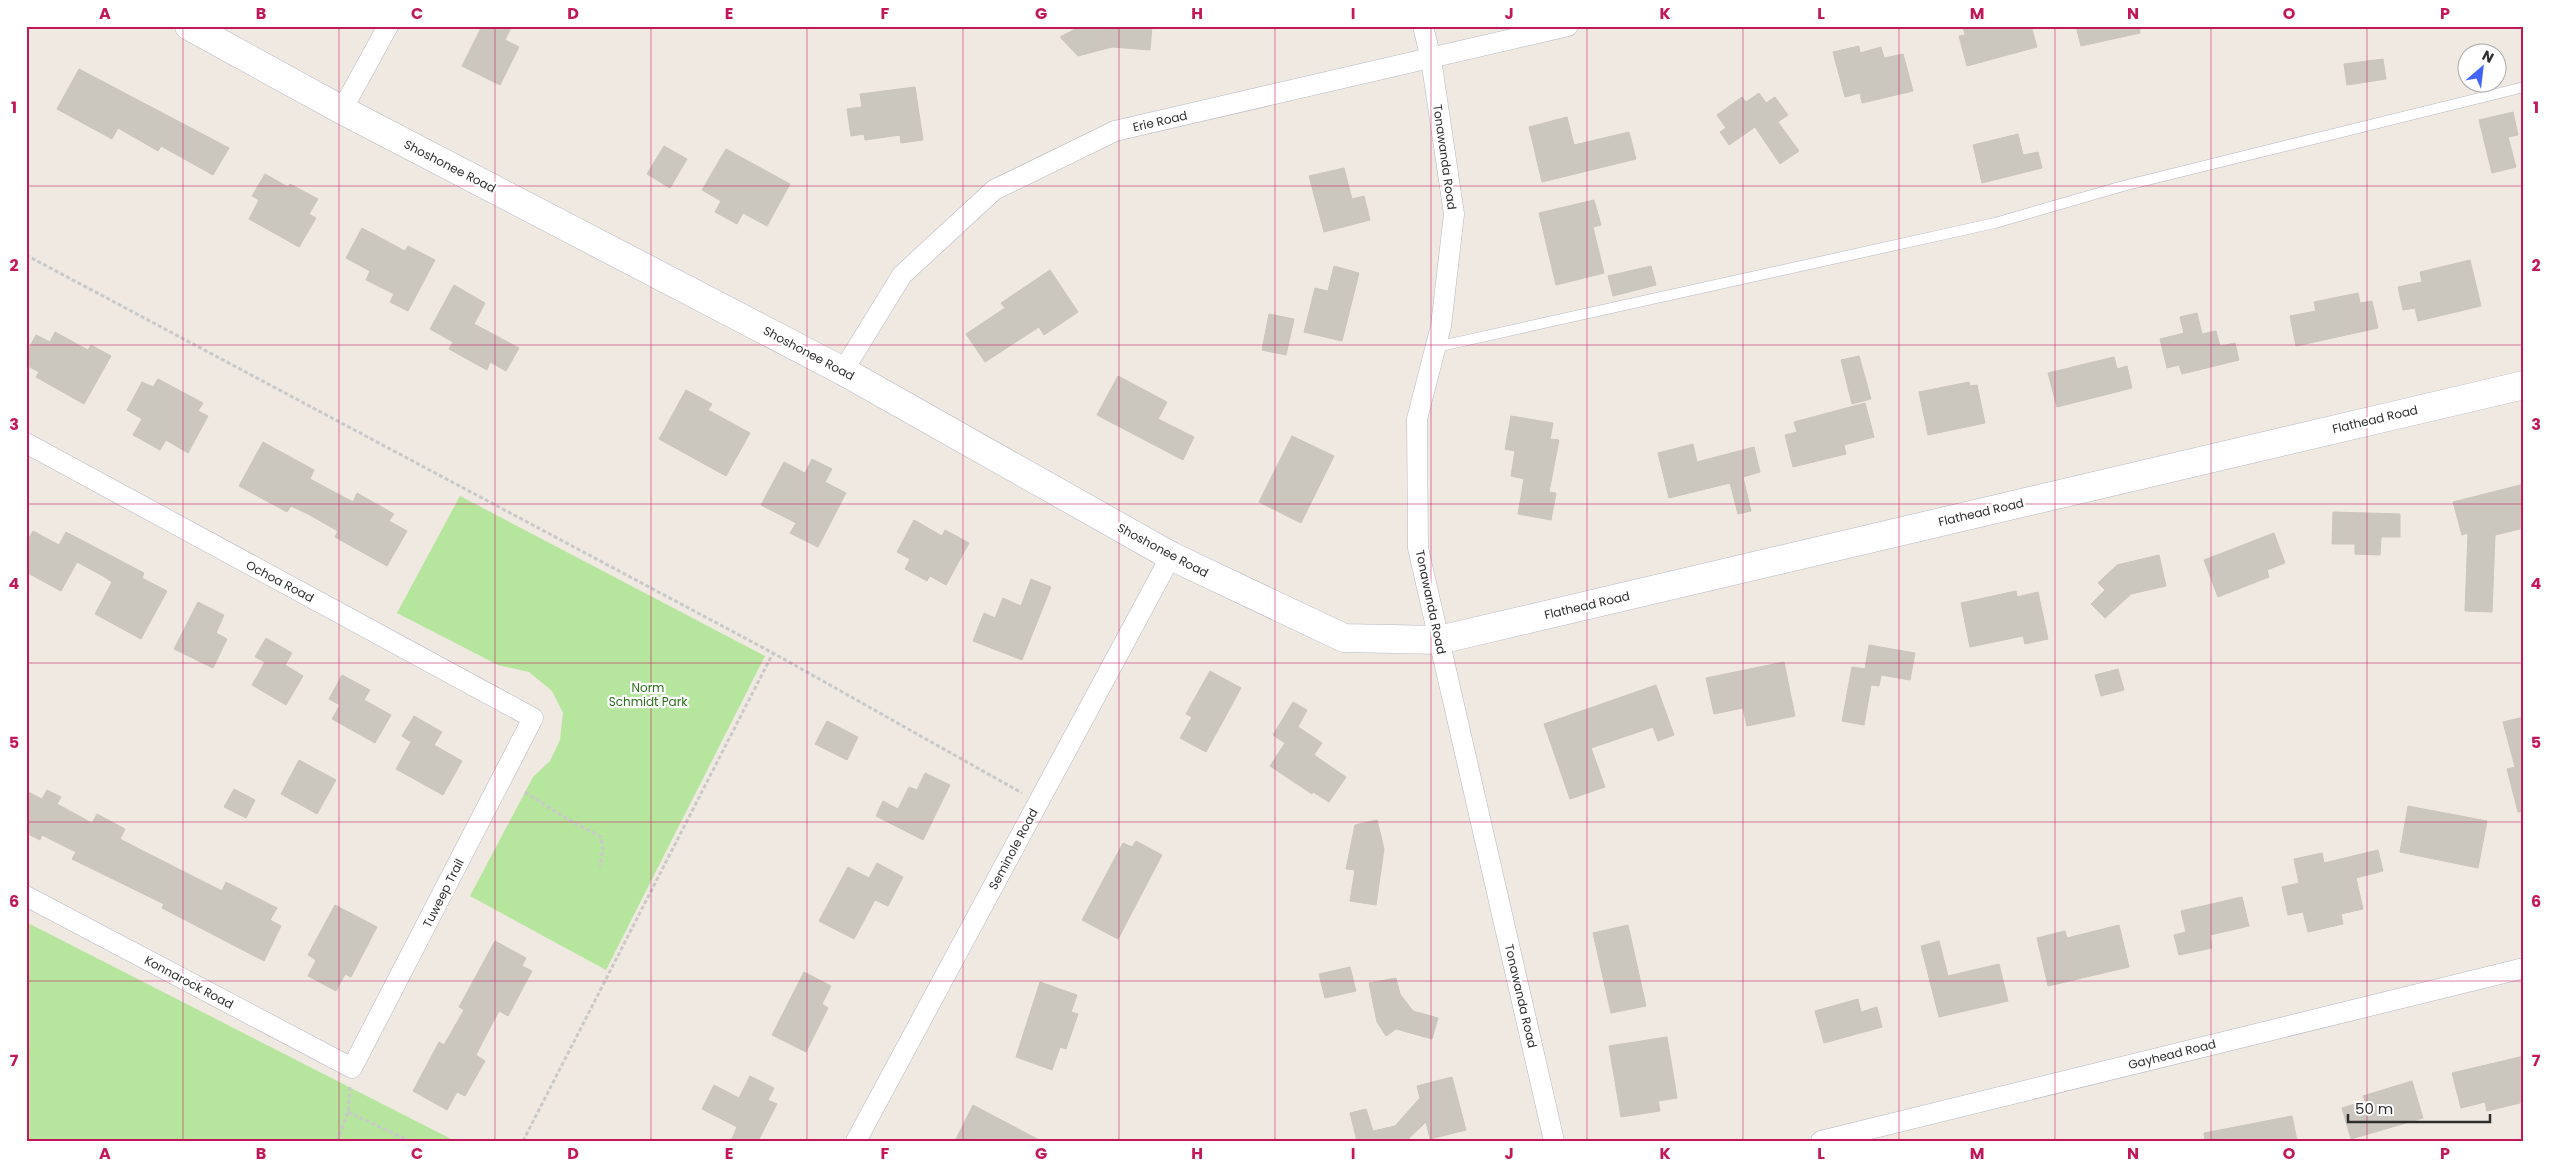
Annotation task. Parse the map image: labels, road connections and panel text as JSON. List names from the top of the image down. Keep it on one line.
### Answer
{"streets":{"street":["Erie Road","Tonawanda Road","Shoshonee Road","Flathead Road","Ochoa Road","Seminole Road","Tuweep Trail","Konnarock Road","Gayhead Road"]},"crossings":[["Erie Road","Tonawanda Road"],["Erie Road","Shoshonee Road"],["Tonawanda Road","Shoshonee Road"],["Tonawanda Road","Flathead Road"],["Shoshonee Road","Flathead Road"],["Shoshonee Road","Seminole Road"],["Ochoa Road","Tuweep Trail"],["Tuweep Trail","Konnarock Road"]],"parks":["Norm Schmidt Park"],"scale_bar":"50 m","north":"top right","grid":{"columns":["A","B","C","D","E","F","G","H","I","J","K","L","M","N","O","P"],"rows":["1","2","3","4","5","6","7"]}}
